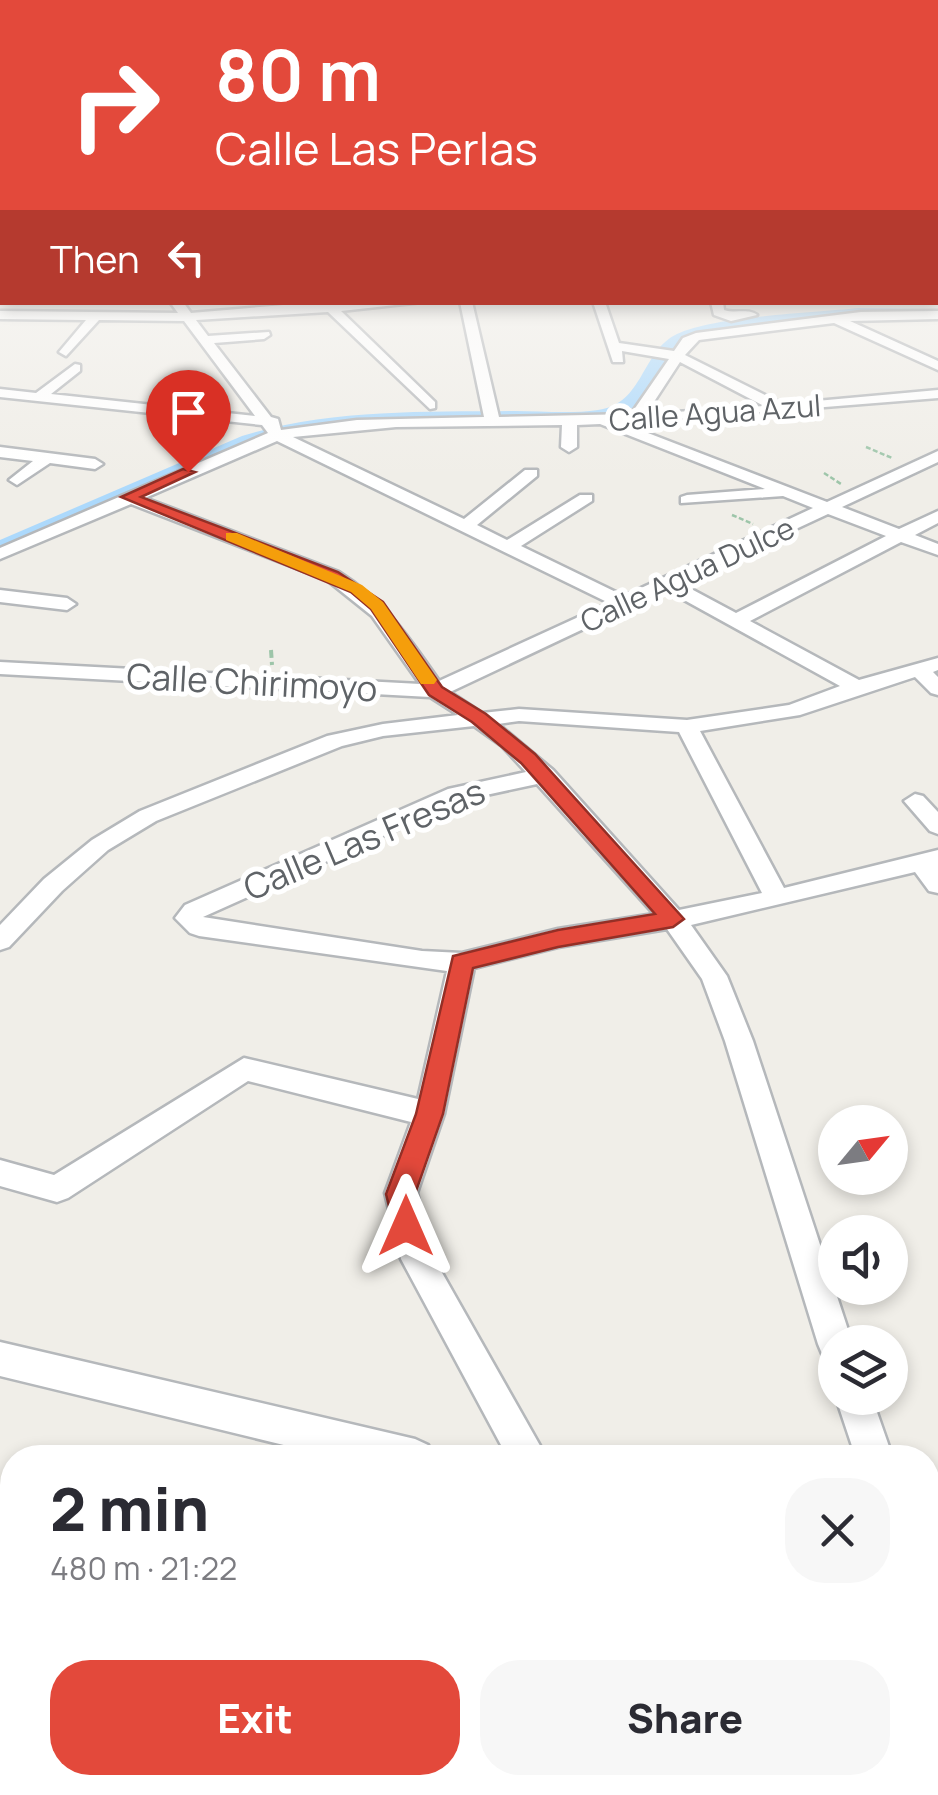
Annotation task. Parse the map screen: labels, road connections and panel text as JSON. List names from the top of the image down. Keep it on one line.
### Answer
{"streets":{"street":["Calle Agua Azul","Calle Agua Dulce","Calle Chirimoyo","Calle Las Fresas"]},"crossings":[["Calle Agua Dulce","Calle Chirimoyo"],["Calle Chirimoyo","Calle Las Fresas"]],"north":"top right","page":{"turn":["80 m","Calle Las Perlas"],"then":"Then","heading":["2 min","480 m · 21:22"],"buttons":["Exit","Share"]}}
